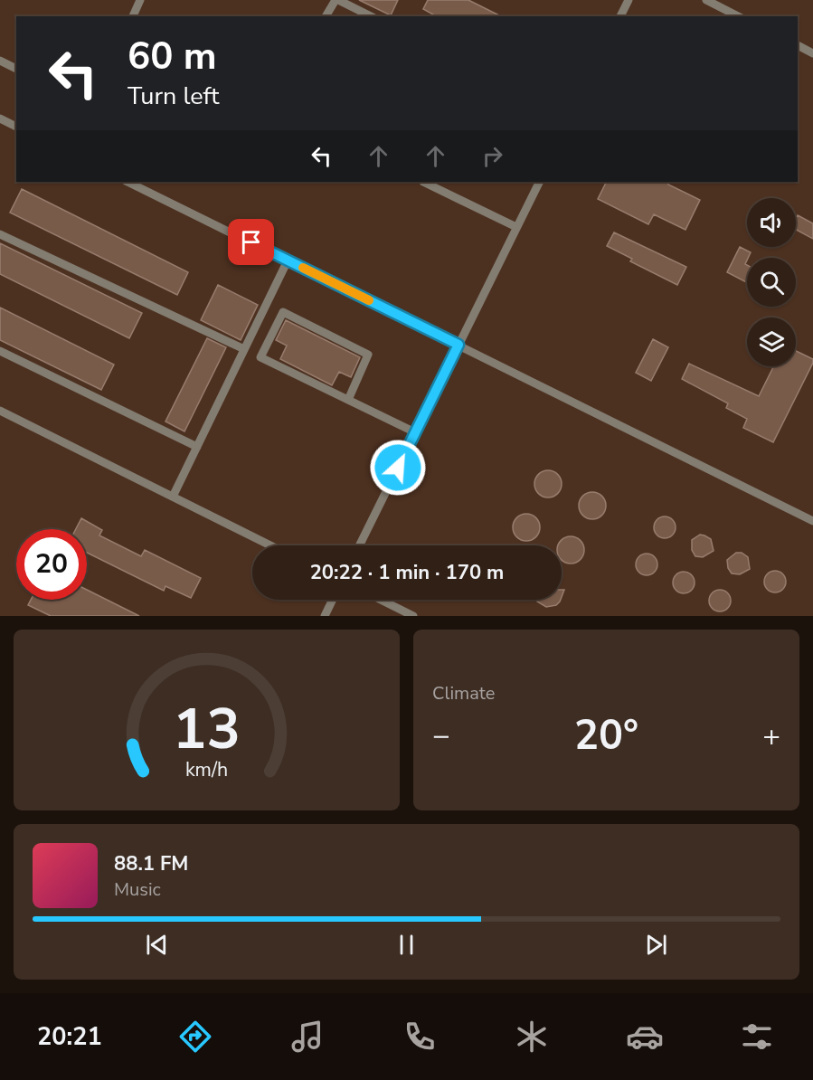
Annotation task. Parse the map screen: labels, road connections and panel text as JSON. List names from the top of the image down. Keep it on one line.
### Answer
{"page":{"turn":["60 m","Turn left"],"limit":"20","trip":"20:22 · 1 min · 170 m","tile":"Climate","heat":["−","20°","+"],"song":["88.1 FM","Music"],"tabs":"20:21","gauge":["13","km/h"]}}
